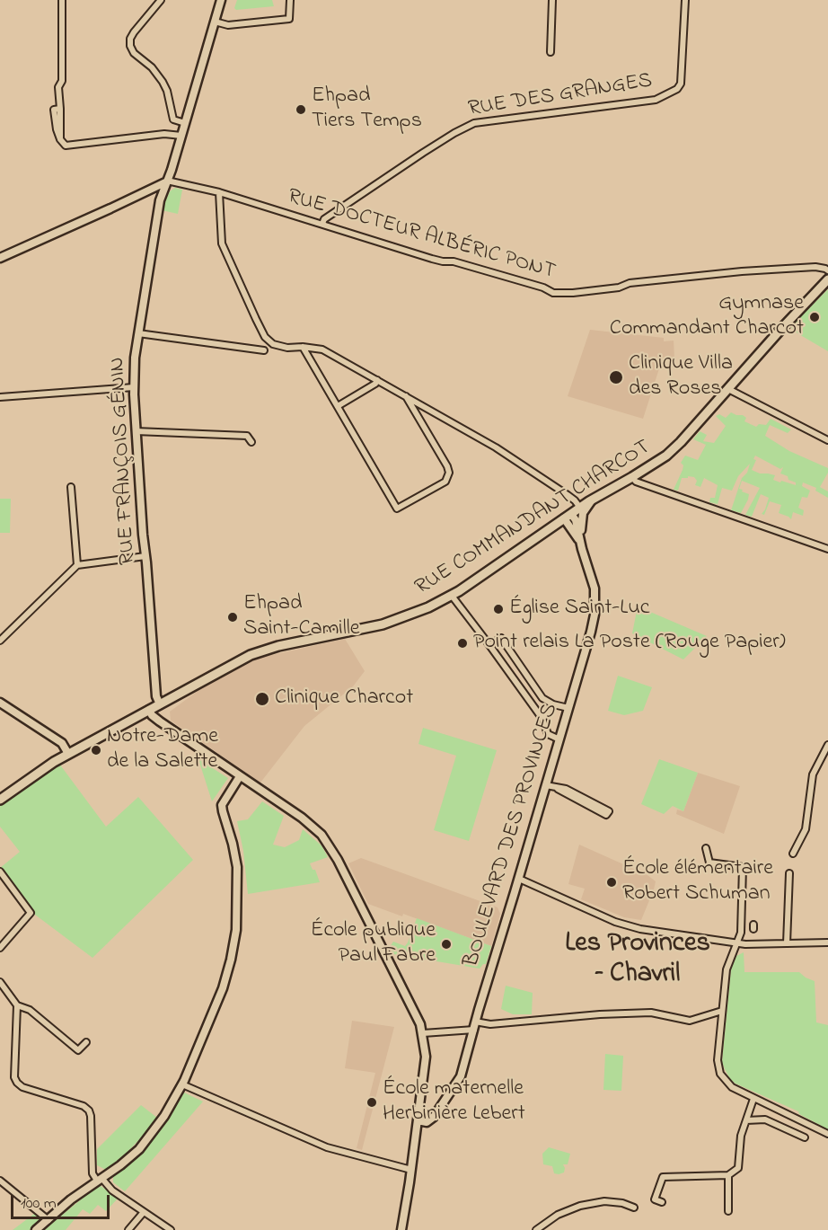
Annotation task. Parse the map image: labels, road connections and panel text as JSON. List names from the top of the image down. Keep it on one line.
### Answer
{"streets":{"main road":["RUE FRANÇOIS GÉNIN","RUE COMMANDANT CHARCOT","BOULEVARD DES PROVINCES"],"street":["RUE DES GRANGES","RUE DOCTEUR ALBÉRIC PONT"]},"crossings":[["RUE DES GRANGES","RUE DOCTEUR ALBÉRIC PONT"],["RUE DOCTEUR ALBÉRIC PONT","RUE FRANÇOIS GÉNIN"],["RUE FRANÇOIS GÉNIN","RUE COMMANDANT CHARCOT"],["RUE COMMANDANT CHARCOT","BOULEVARD DES PROVINCES"]],"districts":["Les Provinces – Chavril"],"places":["Ehpad Tiers Temps","Gymnase Commandant Charcot","Clinique Villa des Roses","Église Saint-Luc","Ehpad Saint-Camille","Point relais La Poste (Rouge Papier)","Clinique Charcot","Notre-Dame de la Salette","École élémentaire Robert Schuman","École publique Paul Fabre","École maternelle Herbinière Lebert"],"scale_bar":"100 m"}
